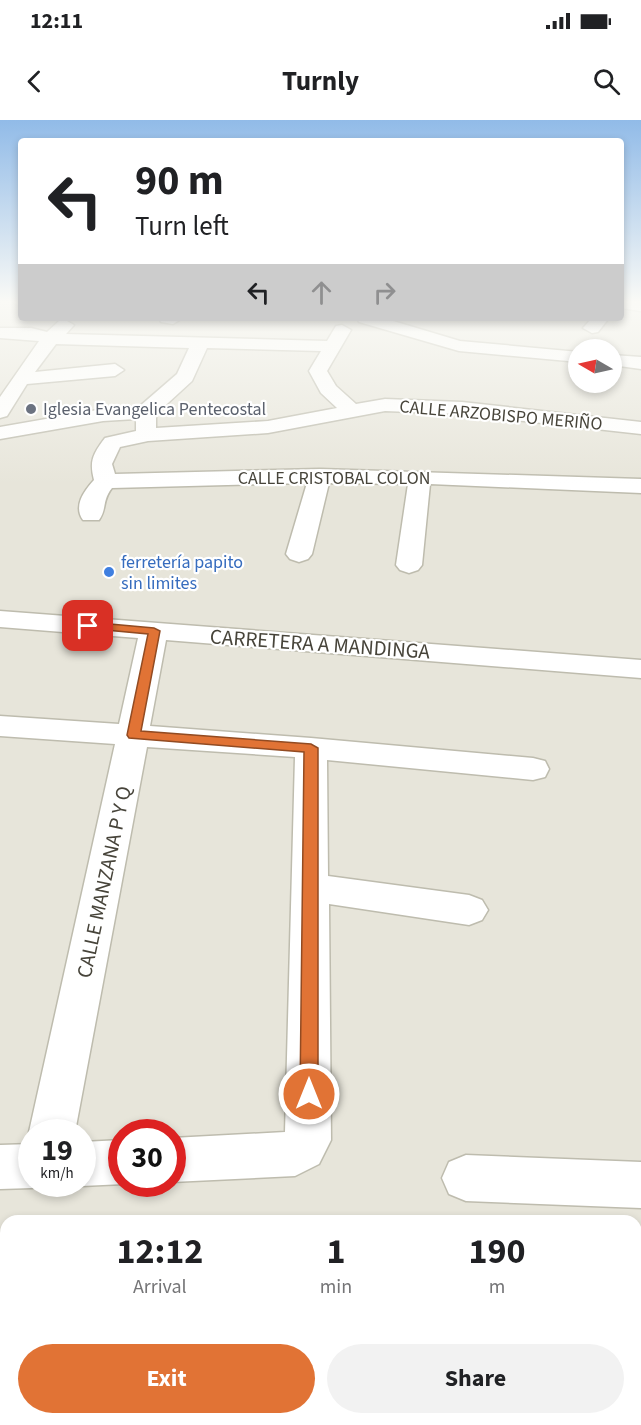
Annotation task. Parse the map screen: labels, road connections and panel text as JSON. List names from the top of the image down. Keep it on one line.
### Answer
{"streets":{"street":["CALLE ARZOBISPO MERIÑO","CALLE CRISTOBAL COLON","CARRETERA A MANDINGA","CALLE MANZANA P Y Q"]},"crossings":[["CARRETERA A MANDINGA","CALLE MANZANA P Y Q"]],"places":["Iglesia Evangelica Pentecostal","ferretería papito sin limites"],"north":"left","page":{"status":"12:11","header":"Turnly","turn":["90 m","Turn left"],"speed":"19 km/h","limit":"30","eta":["12:12","Arrival","1","min","190","m"],"buttons":["Exit","Share"]}}
